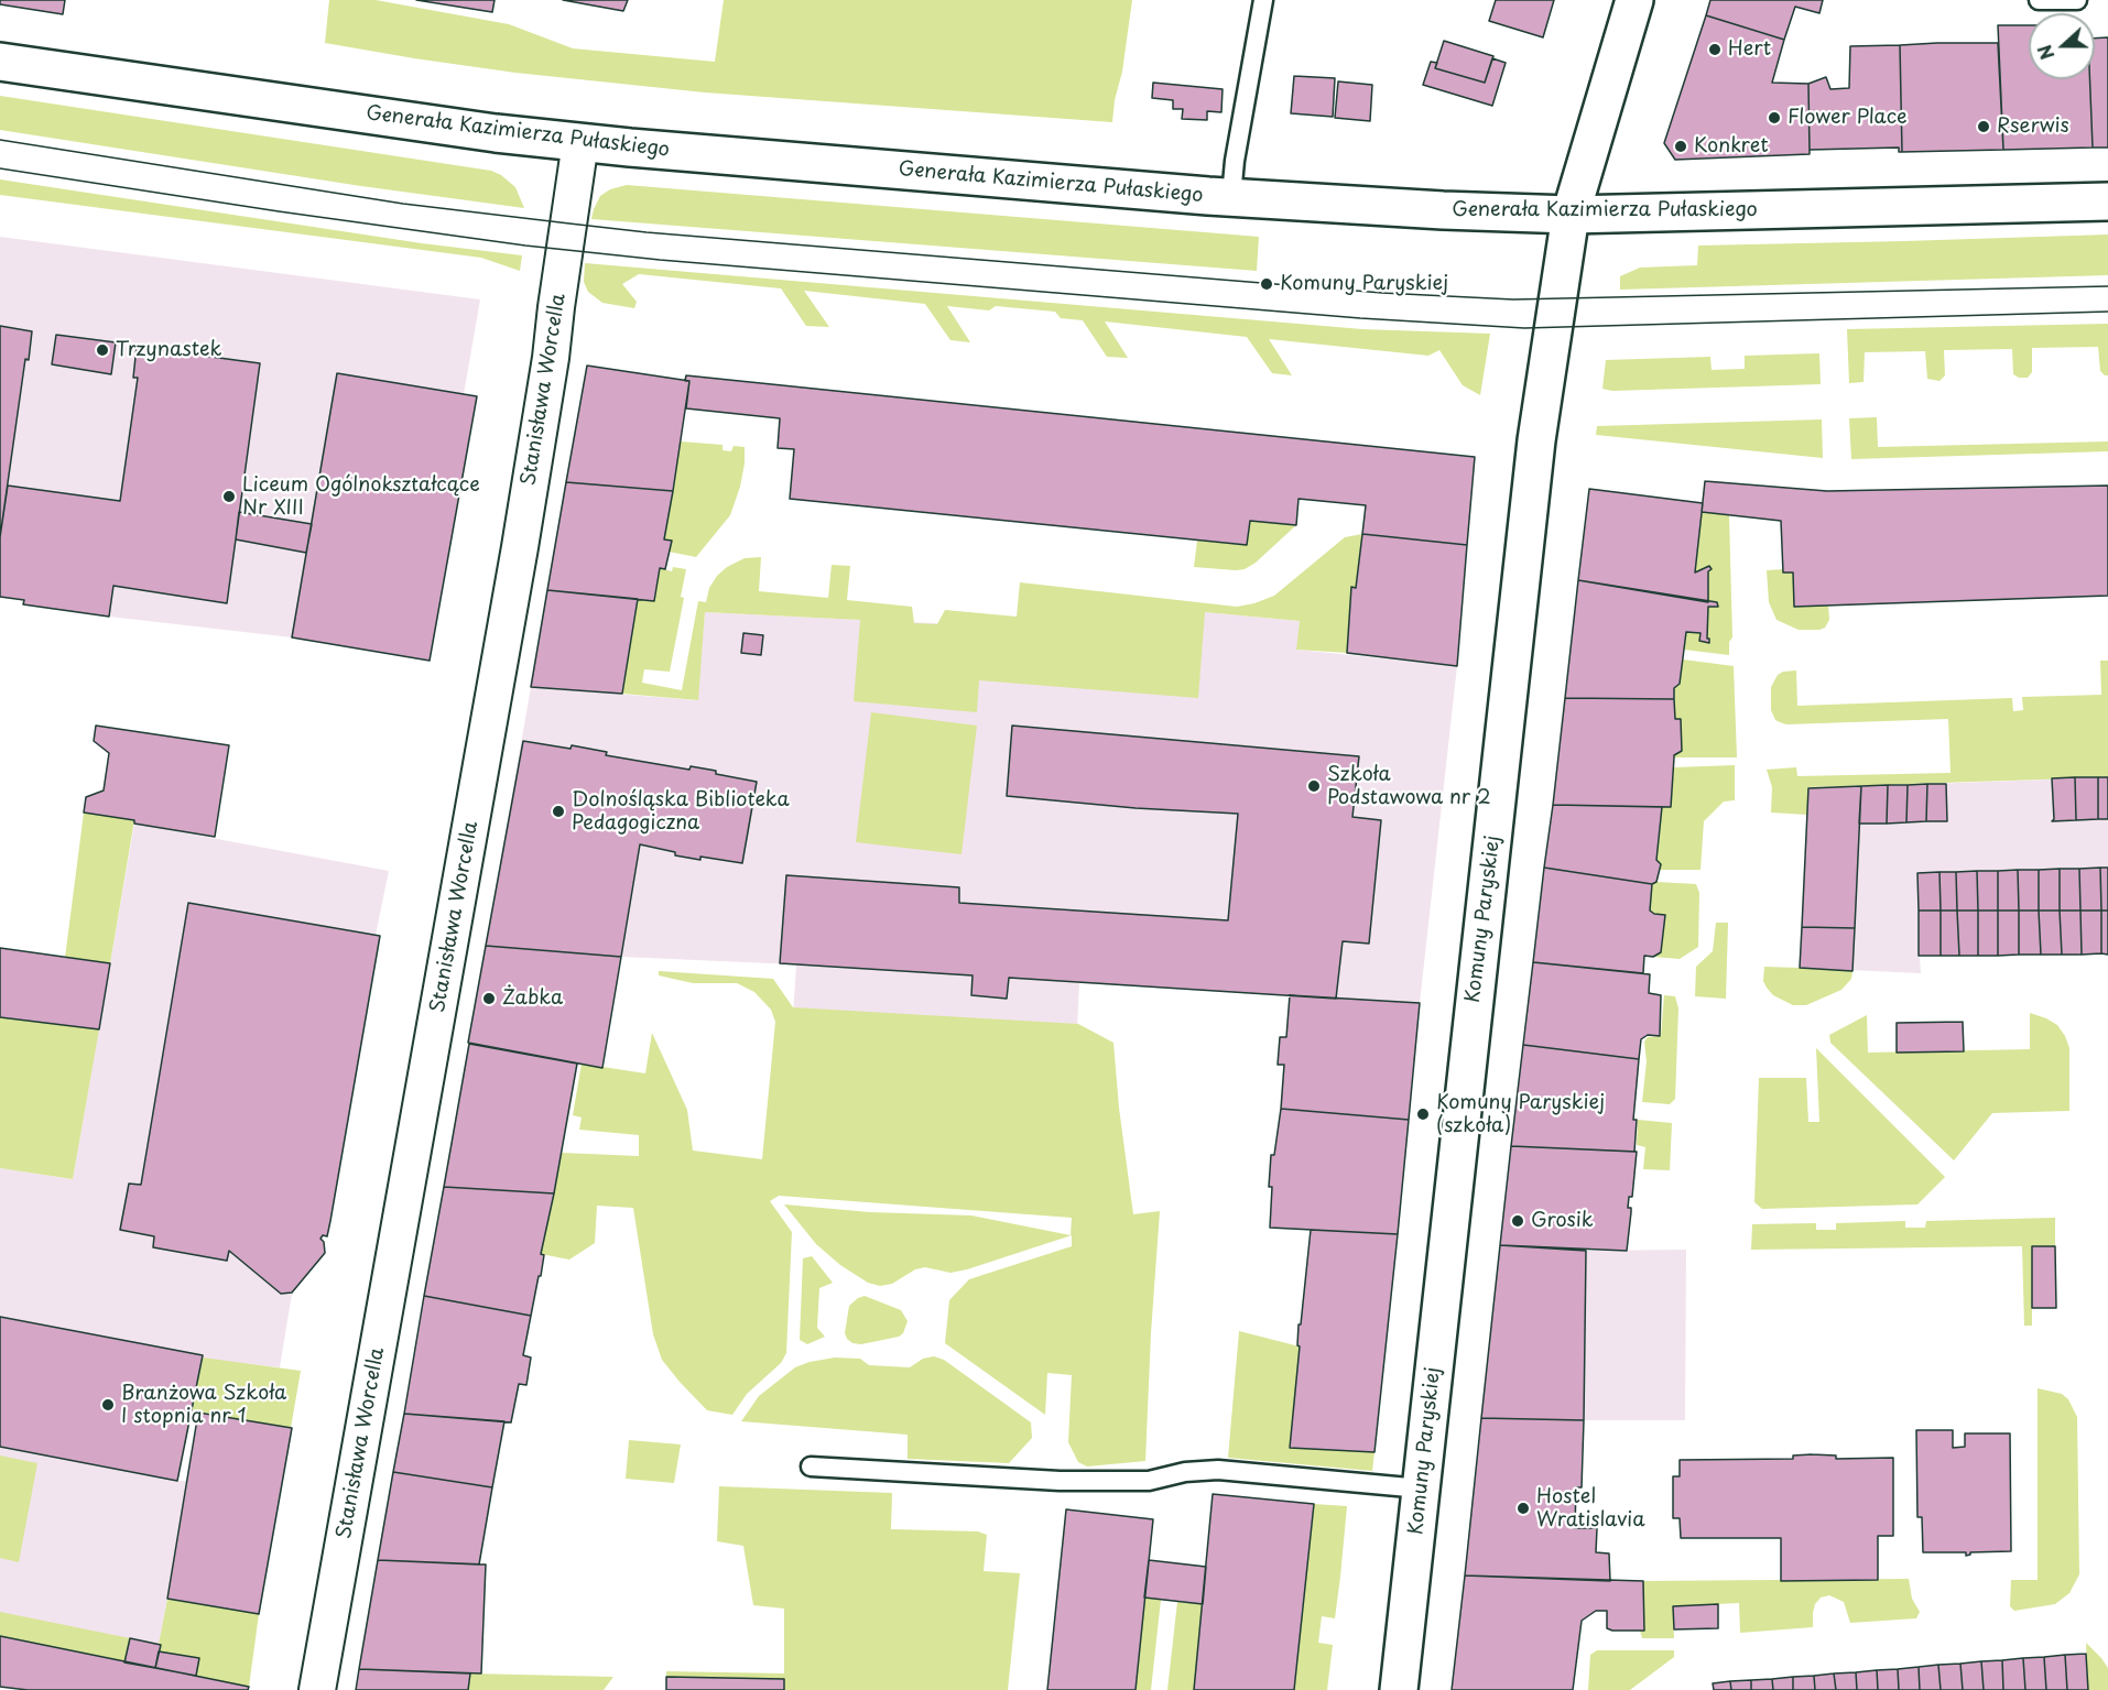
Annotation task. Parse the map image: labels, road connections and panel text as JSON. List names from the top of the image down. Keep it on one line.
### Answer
{"streets":{"main road":["Generała Kazimierza Pułaskiego","Komuny Paryskiej"],"street":["Stanisława Worcella"]},"crossings":[["Generała Kazimierza Pułaskiego","Stanisława Worcella"],["Generała Kazimierza Pułaskiego","Komuny Paryskiej"]],"places":["Hert","Flower Place","Rserwis","Konkret","Komuny Paryskiej","Trzynastek","Liceum Ogólnokształcące Nr XIII","Szkoła Podstawowa nr 2","Dolnośląska Biblioteka Pedagogiczna","Żabka","Komuny Paryskiej (szkoła)","Grosik","Branżowa Szkoła I stopnia nr 1","Hostel Wratislavia"],"north":"left"}
